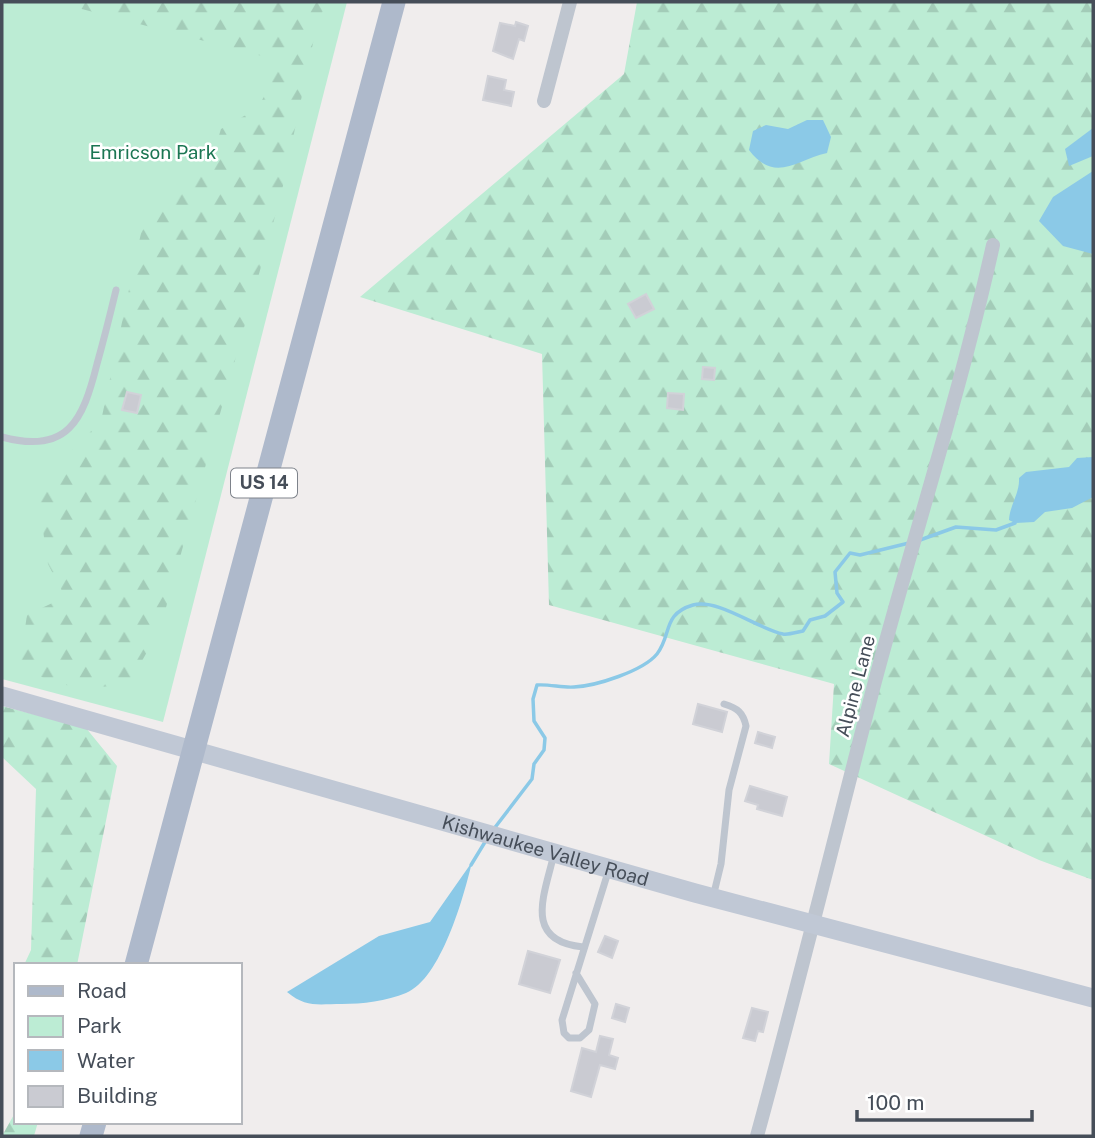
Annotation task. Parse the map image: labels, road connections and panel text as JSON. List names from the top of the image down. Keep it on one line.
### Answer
{"streets":{"main road":["US 14"],"street":["Alpine Lane","Kishwaukee Valley Road"]},"crossings":[["US 14","Kishwaukee Valley Road"],["Alpine Lane","Kishwaukee Valley Road"]],"parks":["Emricson Park"],"legend":["Road","Park","Water","Building"],"scale_bar":"100 m"}
